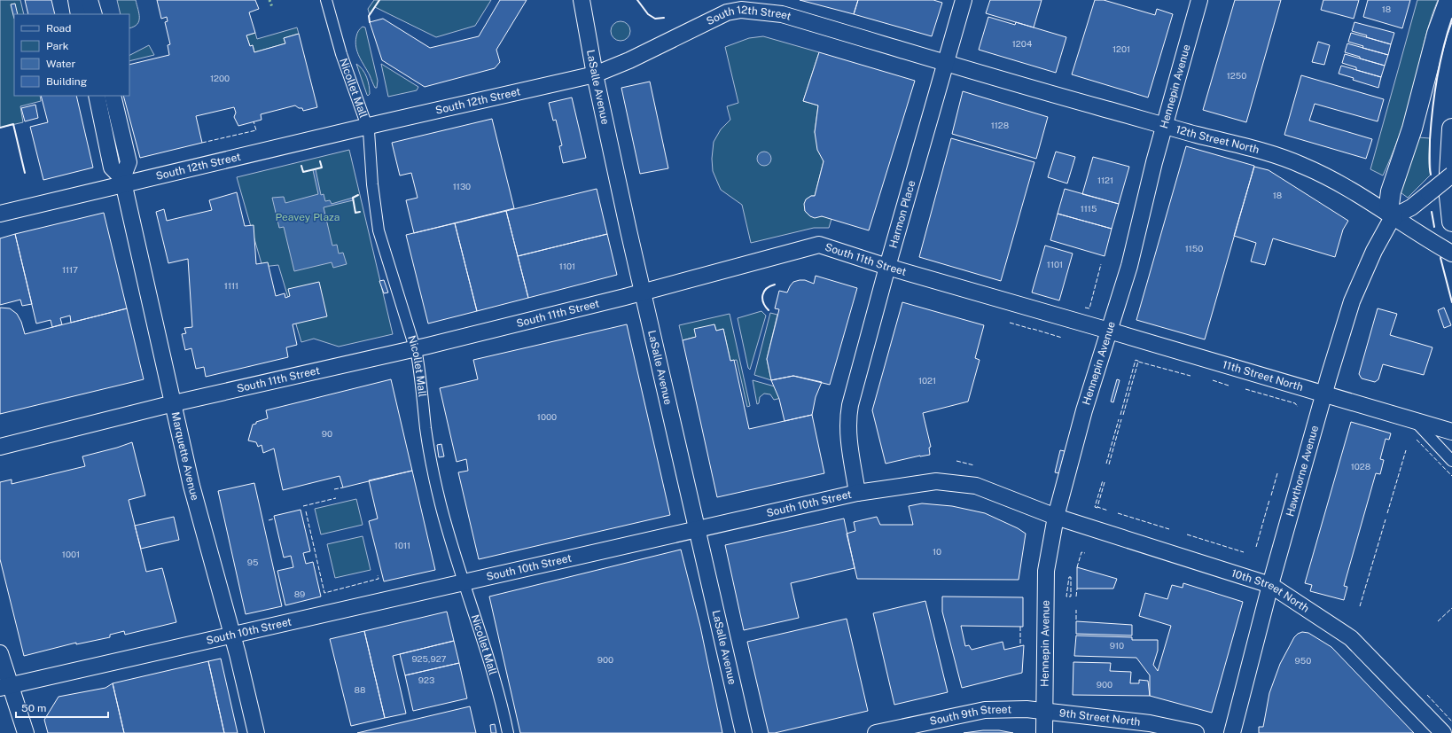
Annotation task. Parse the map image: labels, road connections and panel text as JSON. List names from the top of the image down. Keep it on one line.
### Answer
{"streets":{"street":["South 12th Street","Hennepin Avenue","LaSalle Avenue","Nicollet Mall","12th Street North","Harmon Place","South 11th Street","11th Street North","Marquette Avenue","Hawthorne Avenue","South 10th Street","10th Street North","South 9th Street","9th Street North"]},"crossings":[["South 12th Street","LaSalle Avenue"],["South 12th Street","Nicollet Mall"],["South 12th Street","12th Street North"],["South 12th Street","Harmon Place"],["South 12th Street","Marquette Avenue"],["Hennepin Avenue","12th Street North"],["Hennepin Avenue","South 11th Street"],["Hennepin Avenue","11th Street North"],["Hennepin Avenue","South 10th Street"],["Hennepin Avenue","10th Street North"],["Hennepin Avenue","South 9th Street"],["Hennepin Avenue","9th Street North"],["LaSalle Avenue","South 11th Street"],["LaSalle Avenue","South 10th Street"],["Nicollet Mall","South 11th Street"],["Nicollet Mall","South 10th Street"],["12th Street North","Harmon Place"],["12th Street North","Hawthorne Avenue"],["Harmon Place","South 11th Street"],["Harmon Place","South 10th Street"],["South 11th Street","11th Street North"],["South 11th Street","Marquette Avenue"],["11th Street North","Hawthorne Avenue"],["Marquette Avenue","South 10th Street"],["Hawthorne Avenue","10th Street North"],["South 10th Street","10th Street North"],["South 9th Street","9th Street North"]],"parks":["Peavey Plaza"],"house_numbers":["18","1204","1201","1250","1200","1128","1121","1130","18","1115","1150","1101","1101","1117","1111","1021","1000","90","1028","1011","10","1001","95","89","910","925,927","900","950","923","900","88"],"legend":["Road","Park","Water","Building"],"scale_bar":"50 m"}
